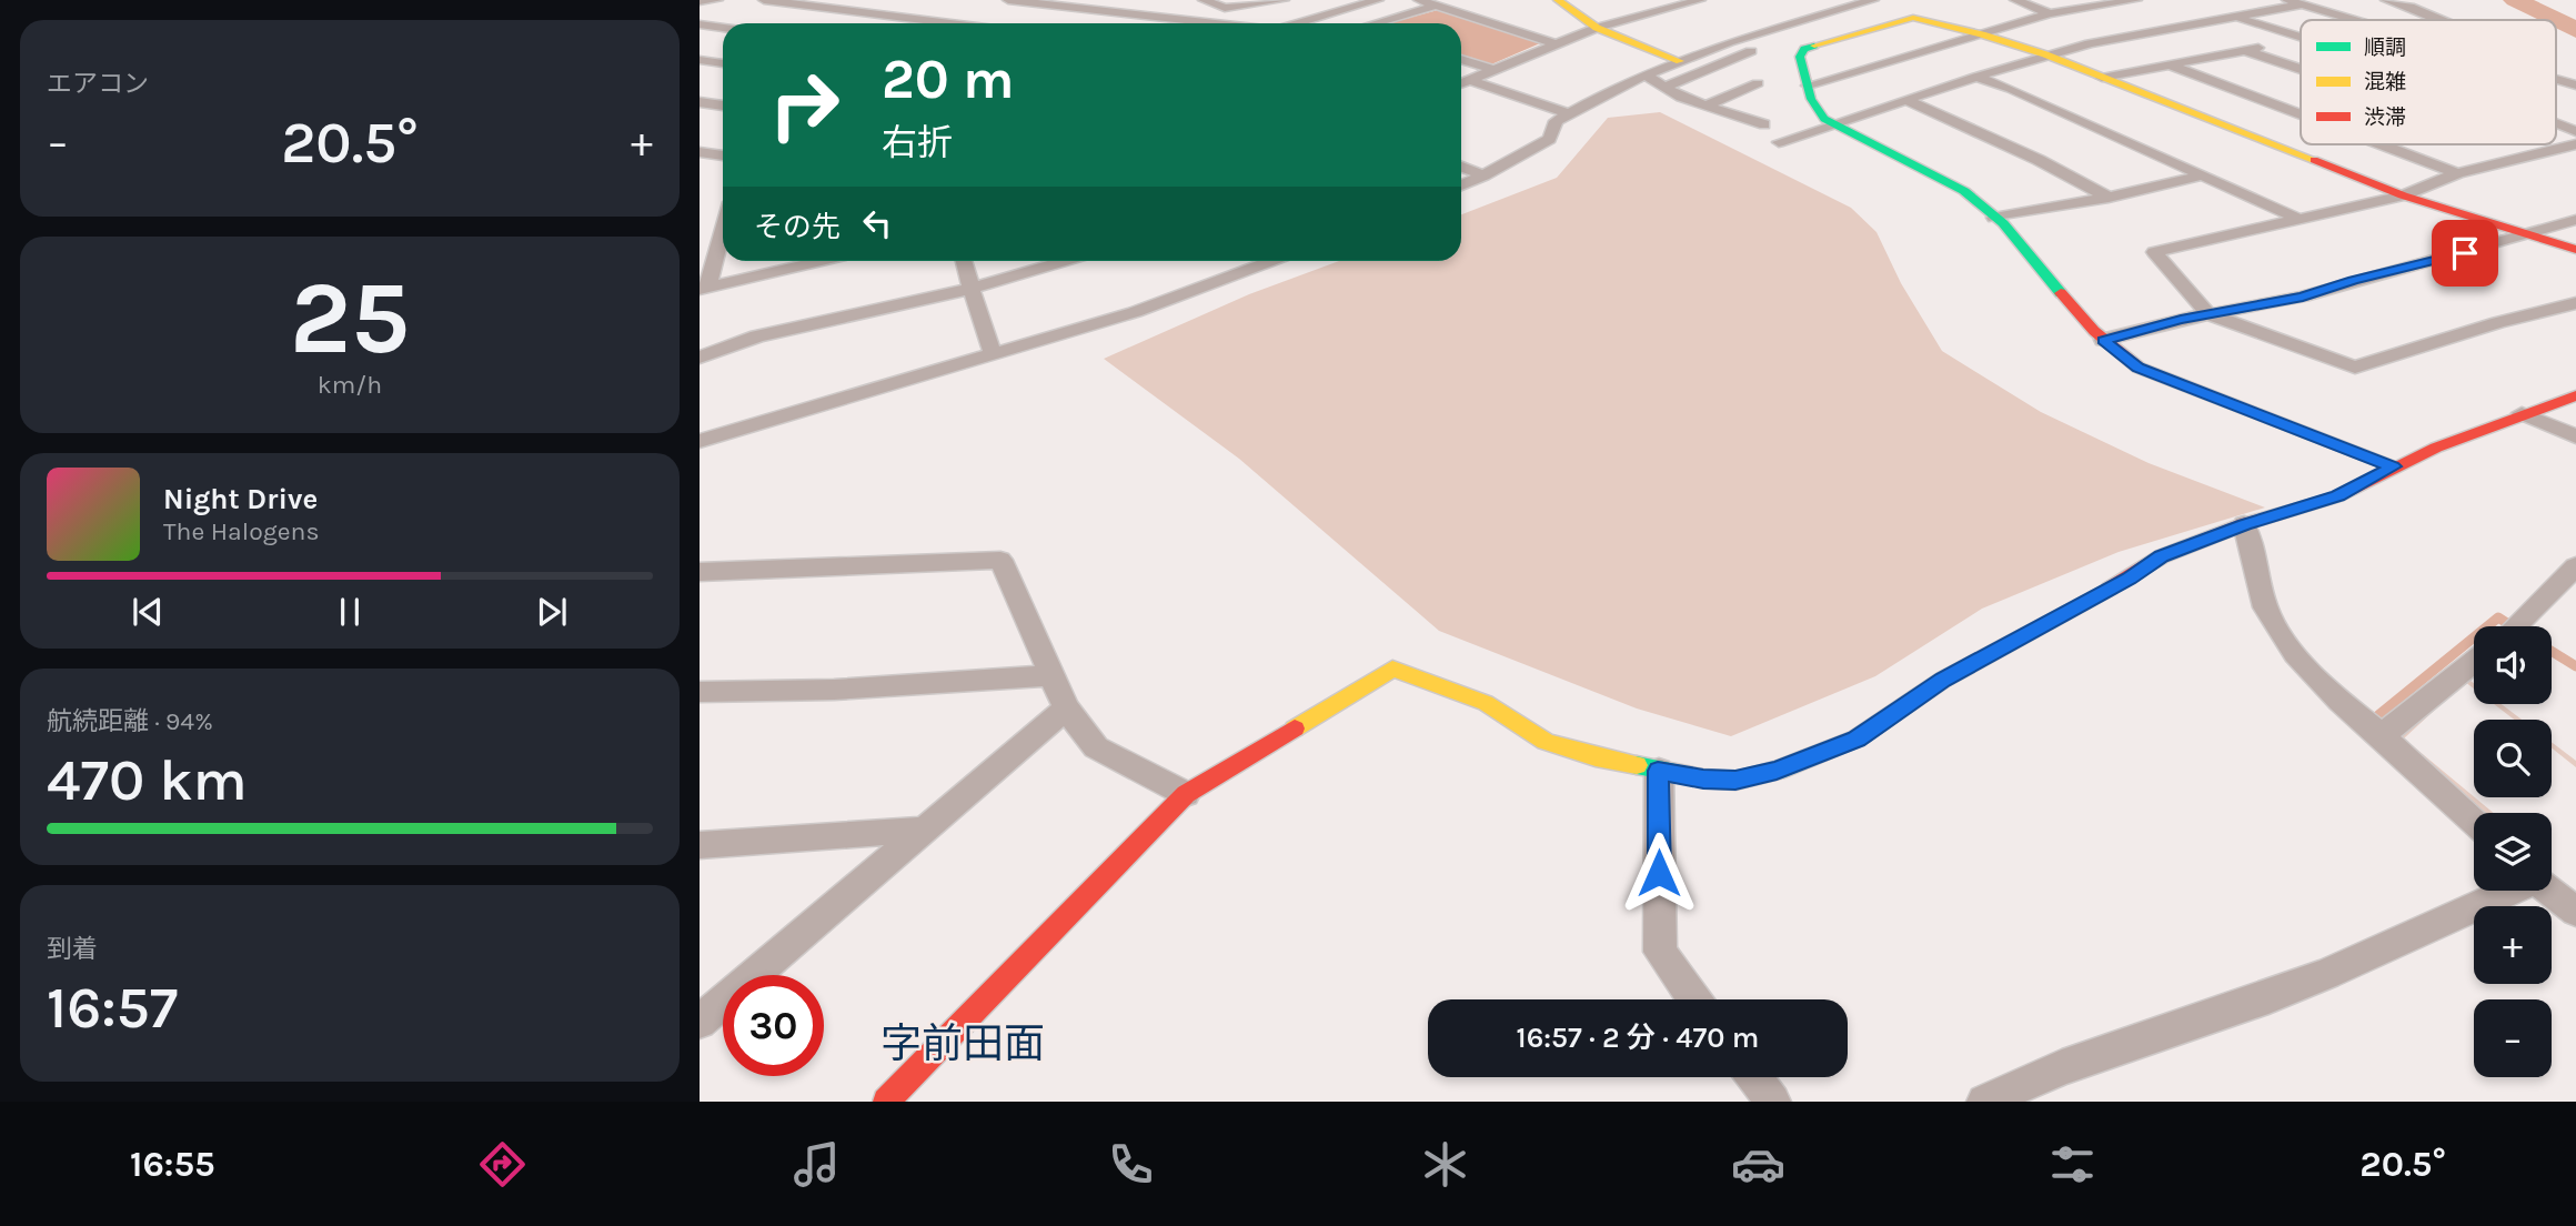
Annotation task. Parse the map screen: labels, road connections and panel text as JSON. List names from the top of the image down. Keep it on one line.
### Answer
{"districts":["字前田面"],"legend":["順調","混雑","渋滞"],"page":{"tile":["エアコン",["25","km/h"],["航続距離 · 94%","470 km"],["到着","16:57"]],"turn":["20 m","右折"],"heat":["−","20.5°","+"],"then":"その先","song":["Night Drive","The Halogens"],"map_buttons":["+","−"],"limit":"30","trip":"16:57 · 2 分 · 470 m","tabs":["16:55","20.5°"]}}
